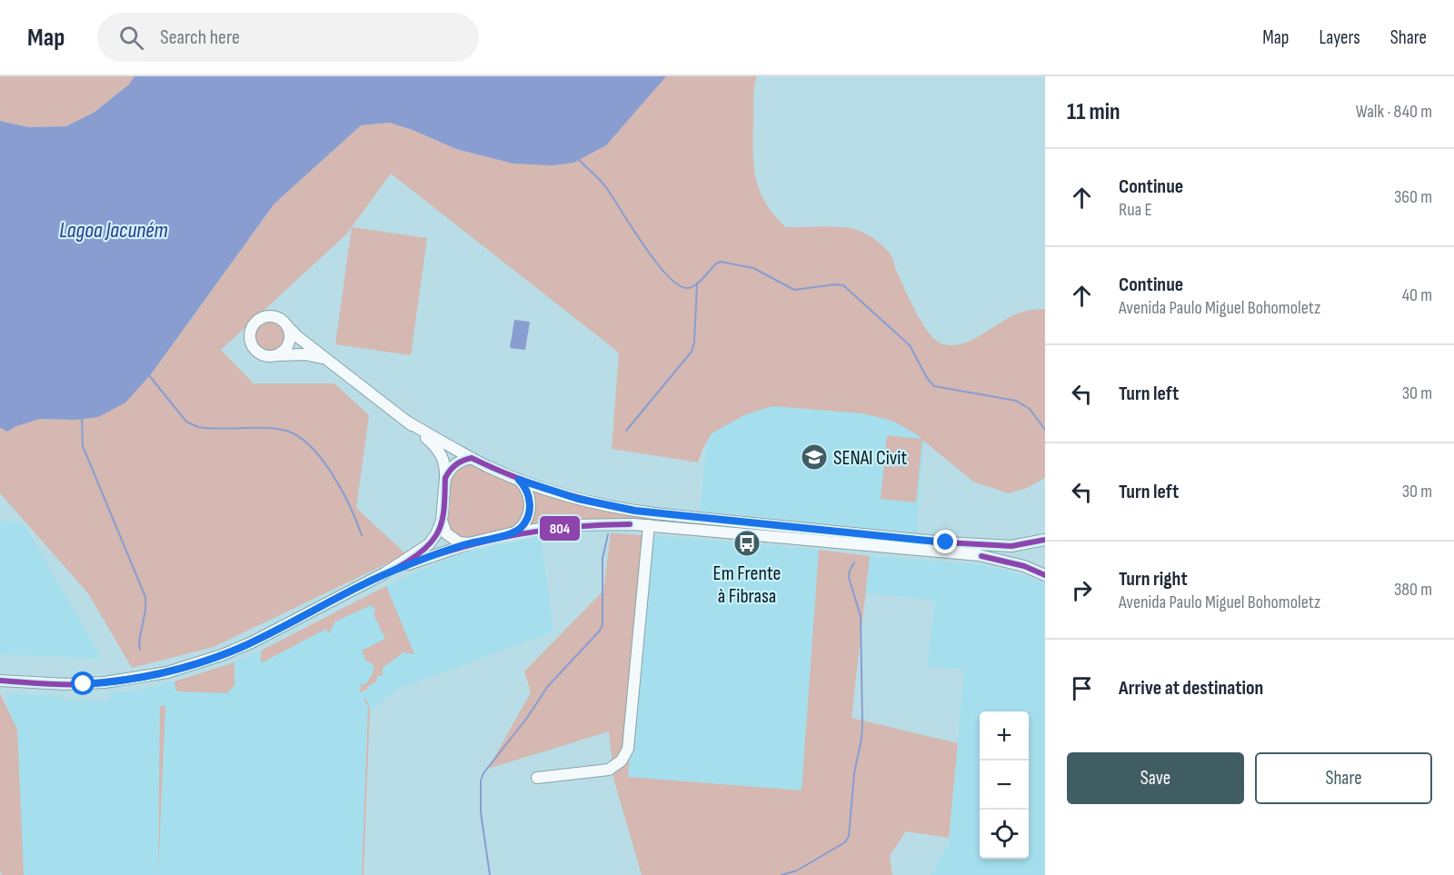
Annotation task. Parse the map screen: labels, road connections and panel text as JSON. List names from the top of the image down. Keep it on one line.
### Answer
{"water":["Lagoa Jacuném"],"places":{"school or university":["SENAI Civit"],"bus stop":["Em Frente à Fibrasa"]},"lines":["transit line 804"],"page":{"header":"Map","search":"Search here","nav":["Map","Layers","Share"],"heading":["11 min","Walk · 840 m"],"list":[["Continue","Rua E","360 m"],["Continue","Avenida Paulo Miguel Bohomoletz","40 m"],["Turn left","30 m"],["Turn left","30 m"],["Turn right","Avenida Paulo Miguel Bohomoletz","380 m"],"Arrive at destination"],"map_buttons":["+","−"],"buttons":["Save","Share"]}}
